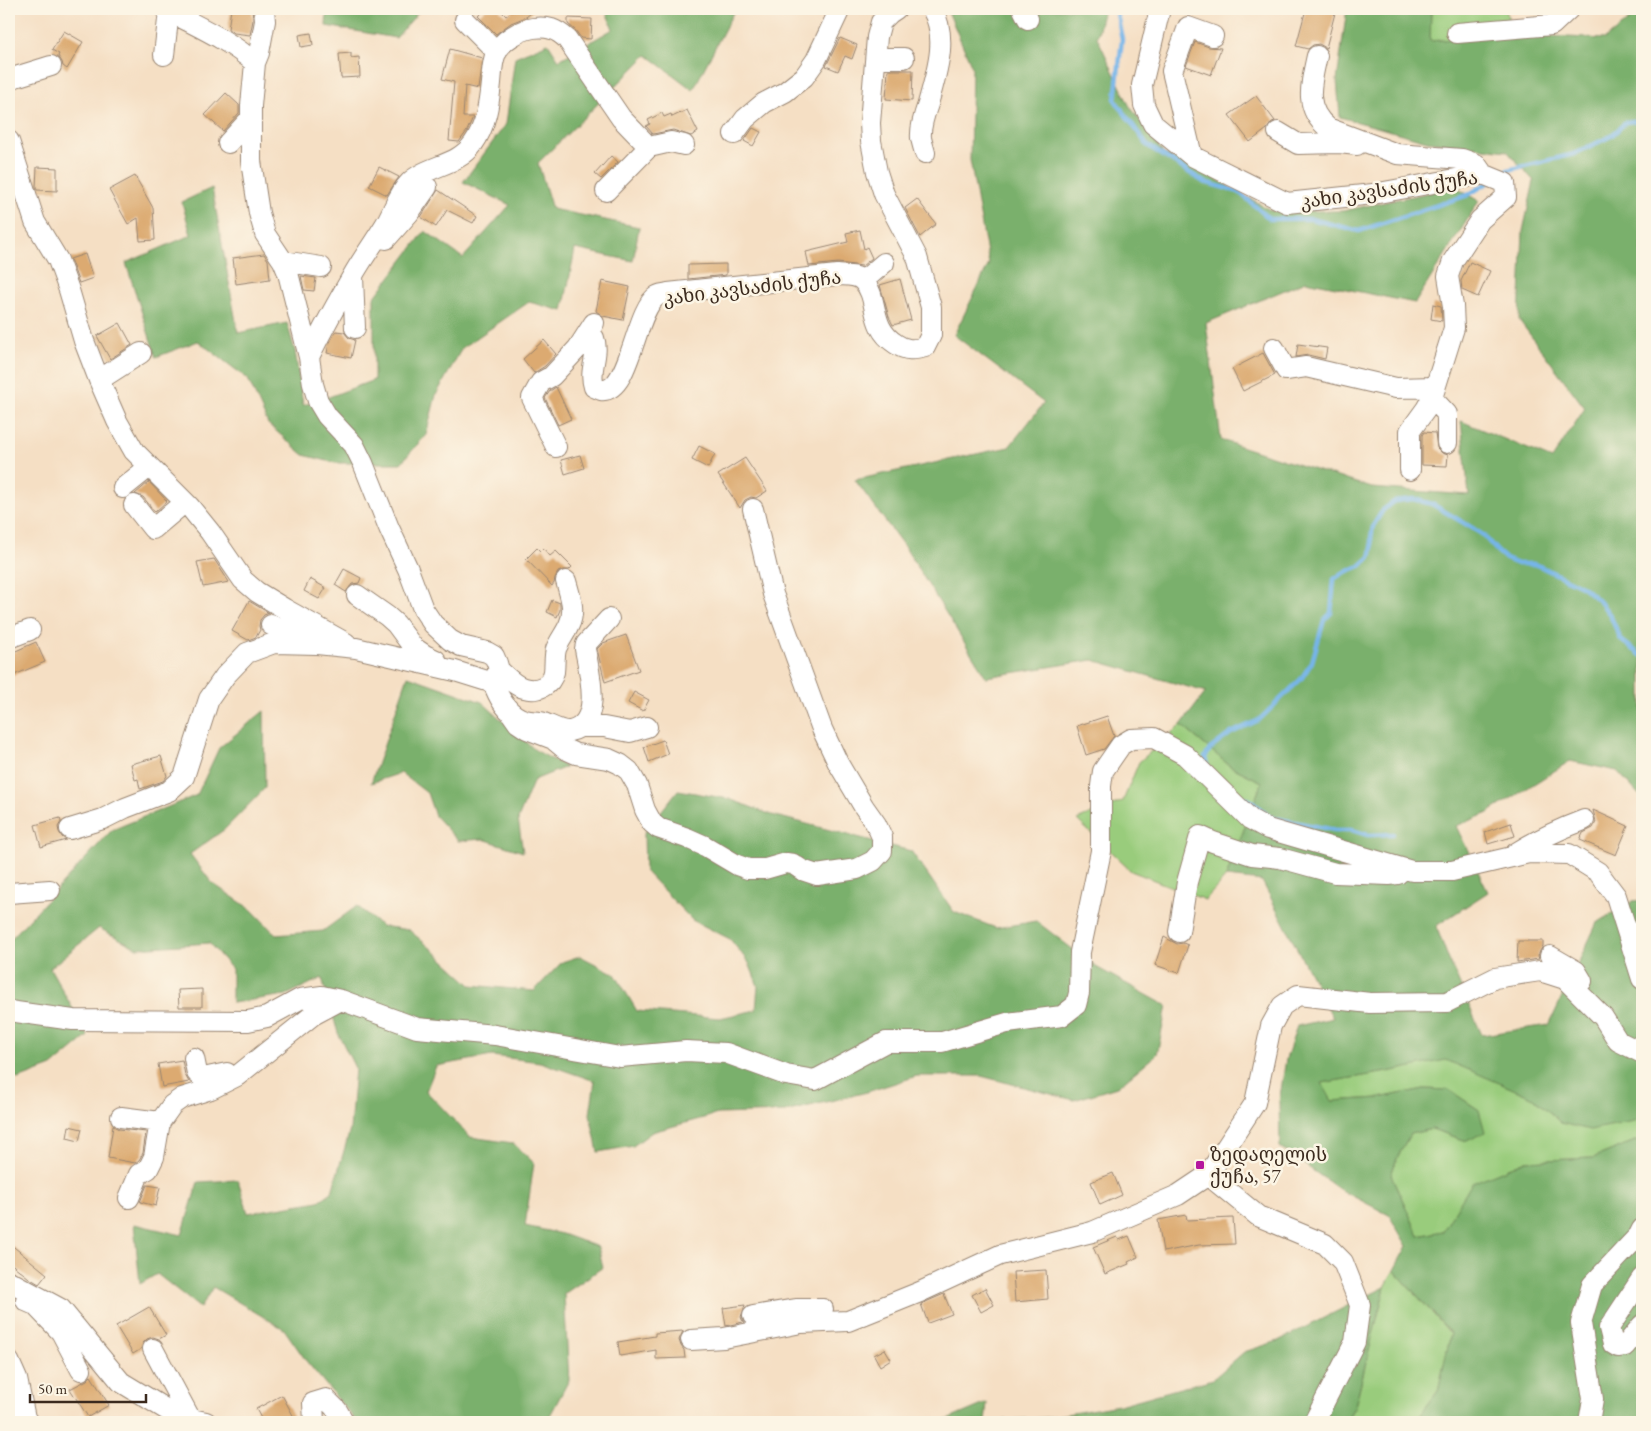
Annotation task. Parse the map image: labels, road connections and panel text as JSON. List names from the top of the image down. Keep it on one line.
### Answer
{"streets":{"street":["კახი კავსაძის ქუჩა"]},"places":{"transit":["ზედაღელის ქუჩა, 57"]},"scale_bar":"50 m"}
